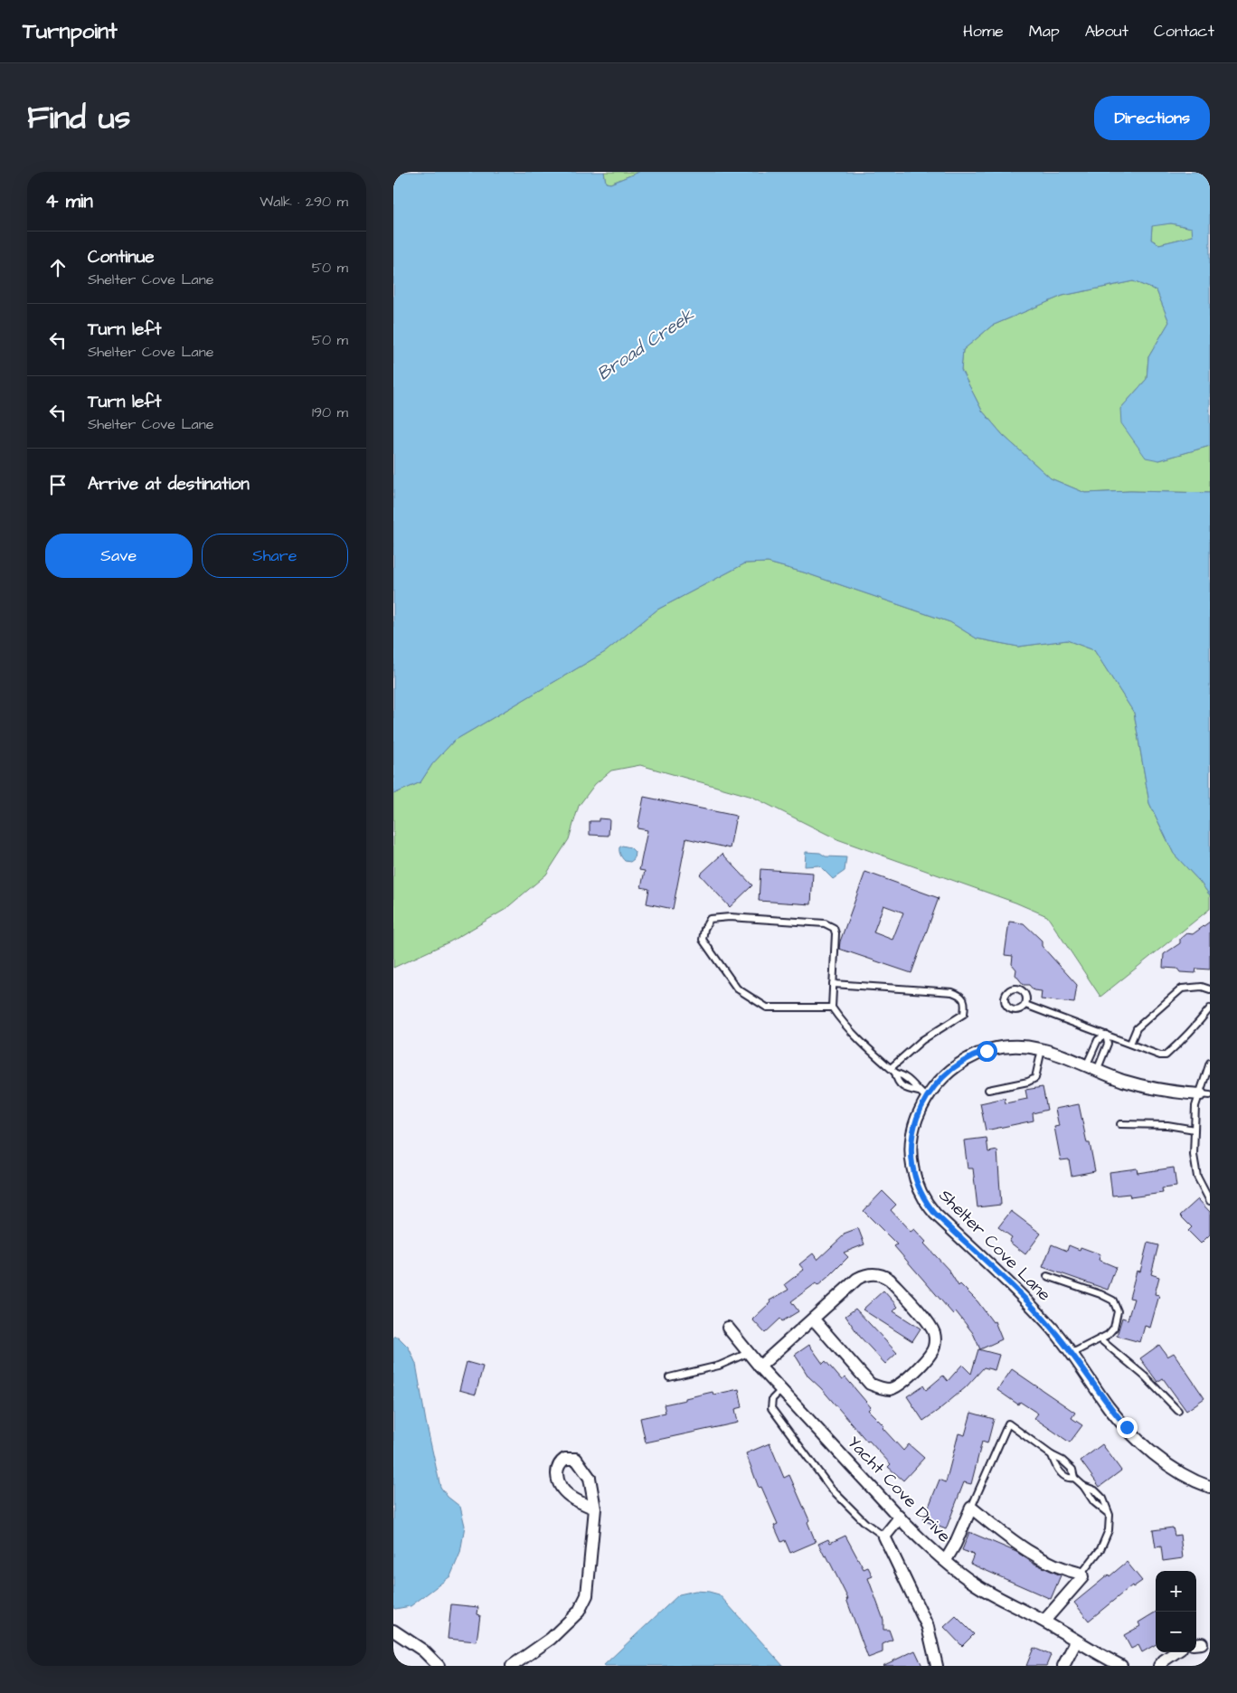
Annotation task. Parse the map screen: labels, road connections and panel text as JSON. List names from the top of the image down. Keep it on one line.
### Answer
{"streets":{"street":["Shelter Cove Lane","Yacht Cove Drive"]},"water":["Broad Creek"],"page":{"header":"Turnpoint","nav":["Home","Map","About","Contact"],"title":"Find us","buttons":["Directions",["Save","Share"]],"heading":["4 min","Walk · 290 m"],"list":[["Continue","Shelter Cove Lane","50 m"],["Turn left","Shelter Cove Lane","50 m"],["Turn left","Shelter Cove Lane","190 m"],"Arrive at destination"],"map_buttons":["+","−"]}}
